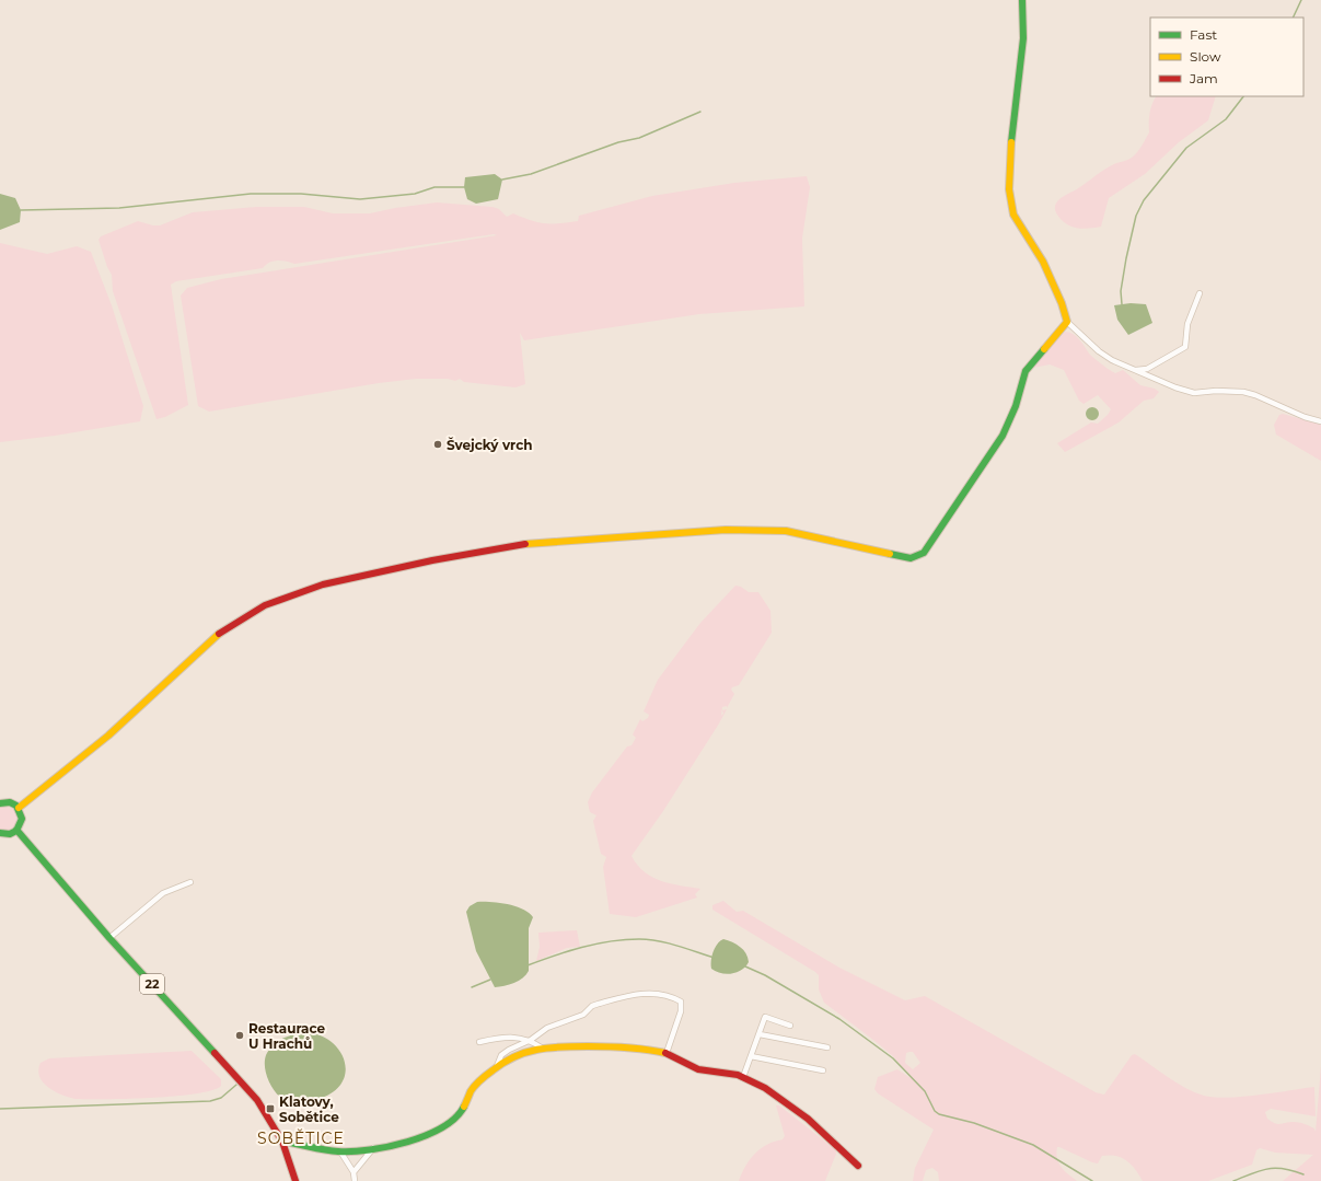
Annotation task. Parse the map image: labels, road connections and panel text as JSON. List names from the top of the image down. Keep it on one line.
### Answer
{"streets":{"street":["22"]},"districts":["SOBĚTICE"],"places":{"other":["Švejcký vrch","Restaurace U Hrachů"],"transit":["Klatovy, Sobětice"]},"legend":["Fast","Slow","Jam"]}
